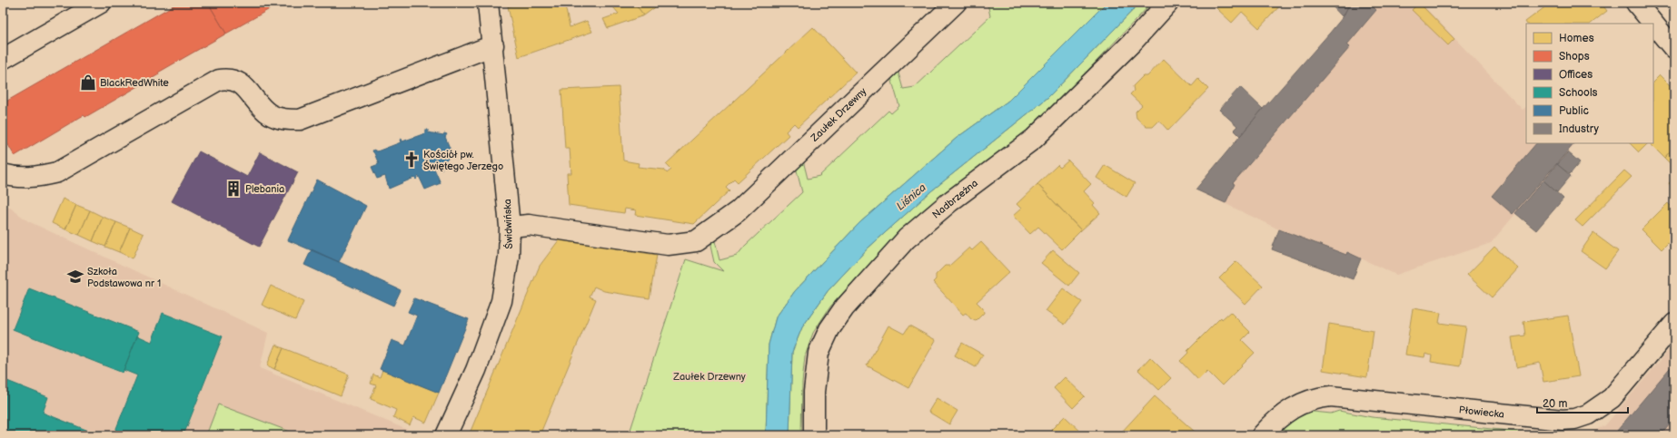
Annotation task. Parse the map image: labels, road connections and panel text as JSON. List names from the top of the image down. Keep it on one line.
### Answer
{"streets":{"street":["Zaułek Drzewny","Nadbrzeżna","Świdwińska","Płowiecka"]},"crossings":[["Zaułek Drzewny","Świdwińska"]],"water":["Liśnica"],"parks":["Zaułek Drzewny"],"places":{"shop":["BlackRedWhite"],"church":["Kościół pw. Świętego Jerzego"],"building":["Plebania"],"school or university":["Szkoła Podstawowa nr 1"]},"legend":["Homes","Shops","Offices","Schools","Public","Industry"],"scale_bar":"20 m"}
